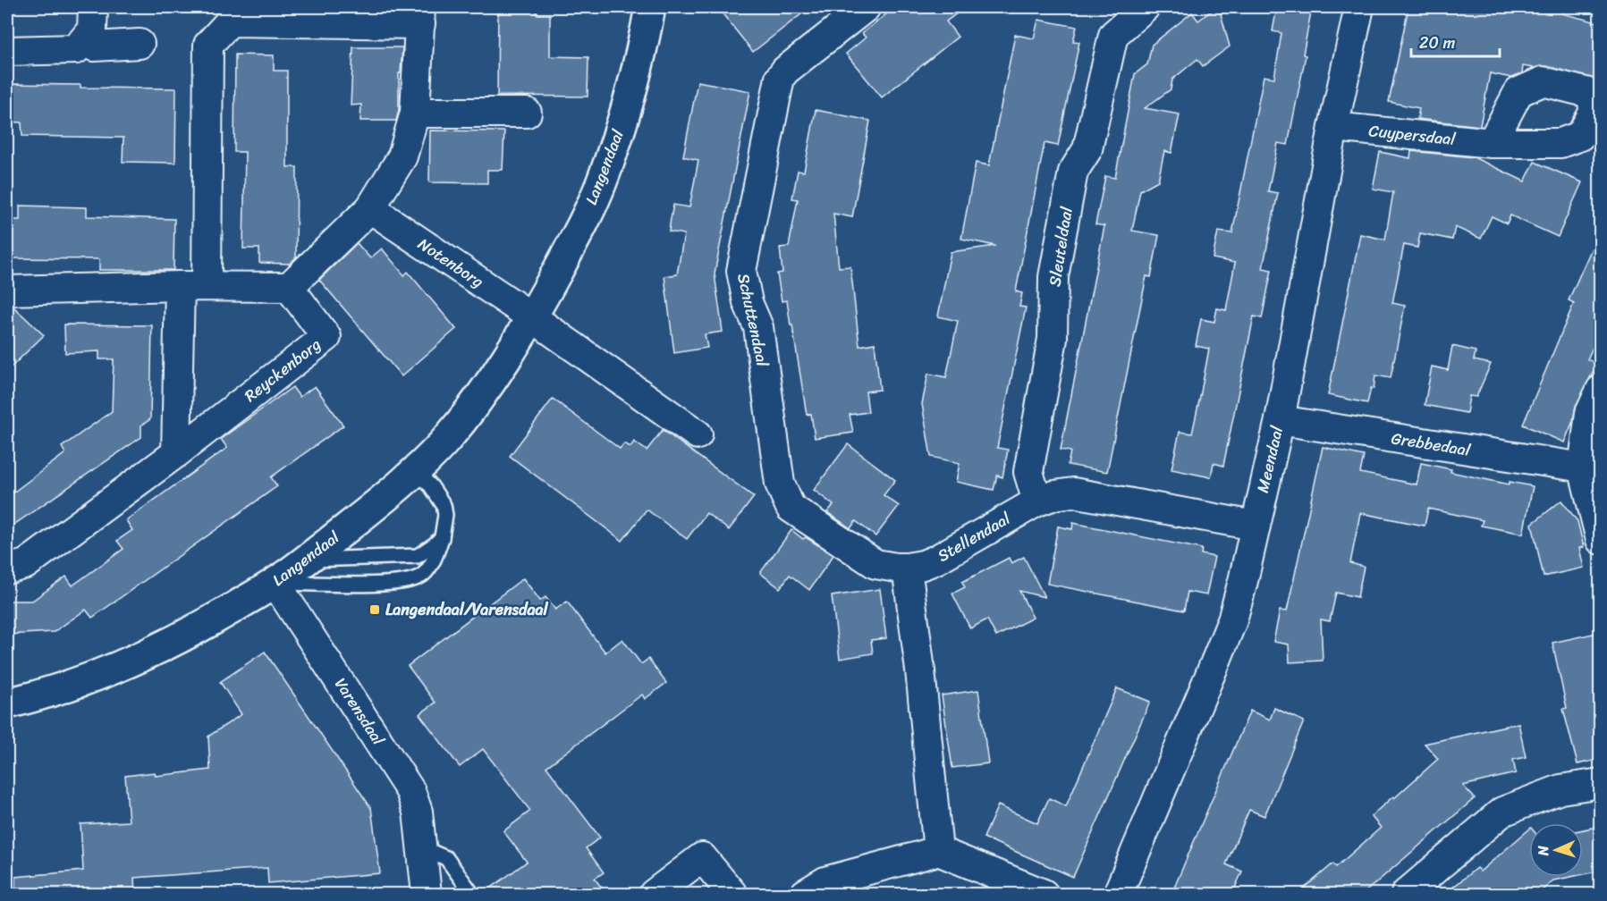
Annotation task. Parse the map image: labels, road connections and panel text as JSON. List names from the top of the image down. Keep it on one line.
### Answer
{"streets":{"street":["Cuypersdaal","Langendaal","Sleuteldaal","Notenborg","Schuttendaal","Reyckenborg","Grebbedaal","Meendaal","Stellendaal","Varensdaal"]},"crossings":[["Cuypersdaal","Meendaal"],["Langendaal","Notenborg"],["Langendaal","Varensdaal"],["Sleuteldaal","Stellendaal"],["Schuttendaal","Stellendaal"],["Grebbedaal","Meendaal"],["Meendaal","Stellendaal"]],"places":{"transit":["Langendaal/Varensdaal"]},"scale_bar":"20 m","north":"left"}
